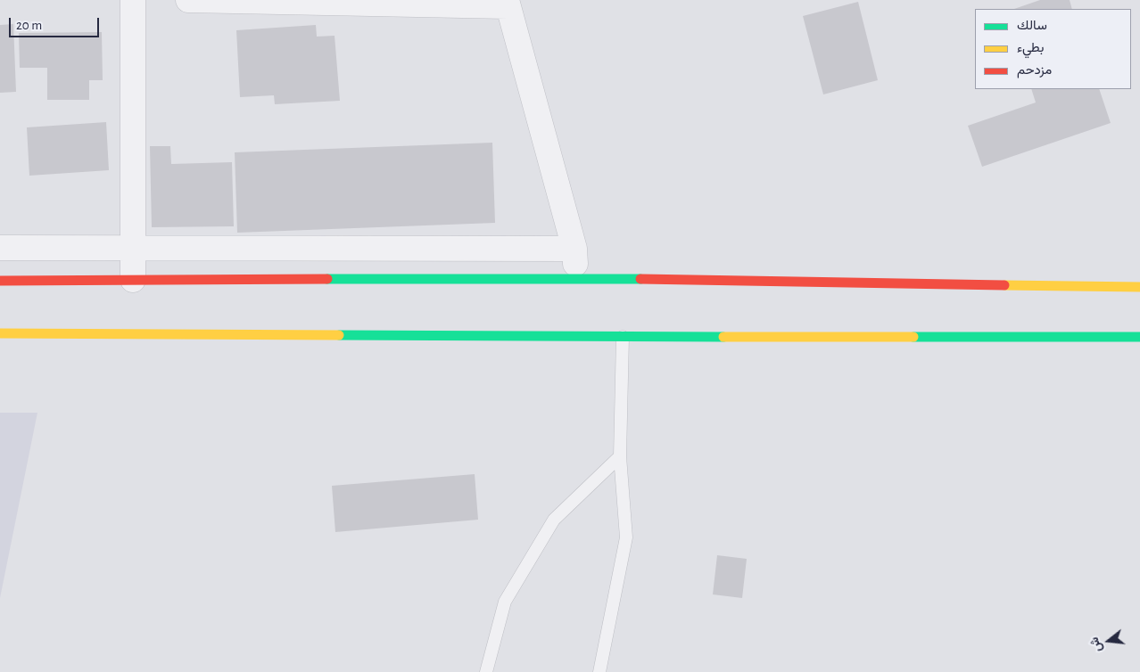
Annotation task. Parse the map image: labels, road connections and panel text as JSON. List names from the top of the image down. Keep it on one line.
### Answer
{"legend":["سالك","بطيء","مزدحم"],"scale_bar":"20 m","north":"left"}
